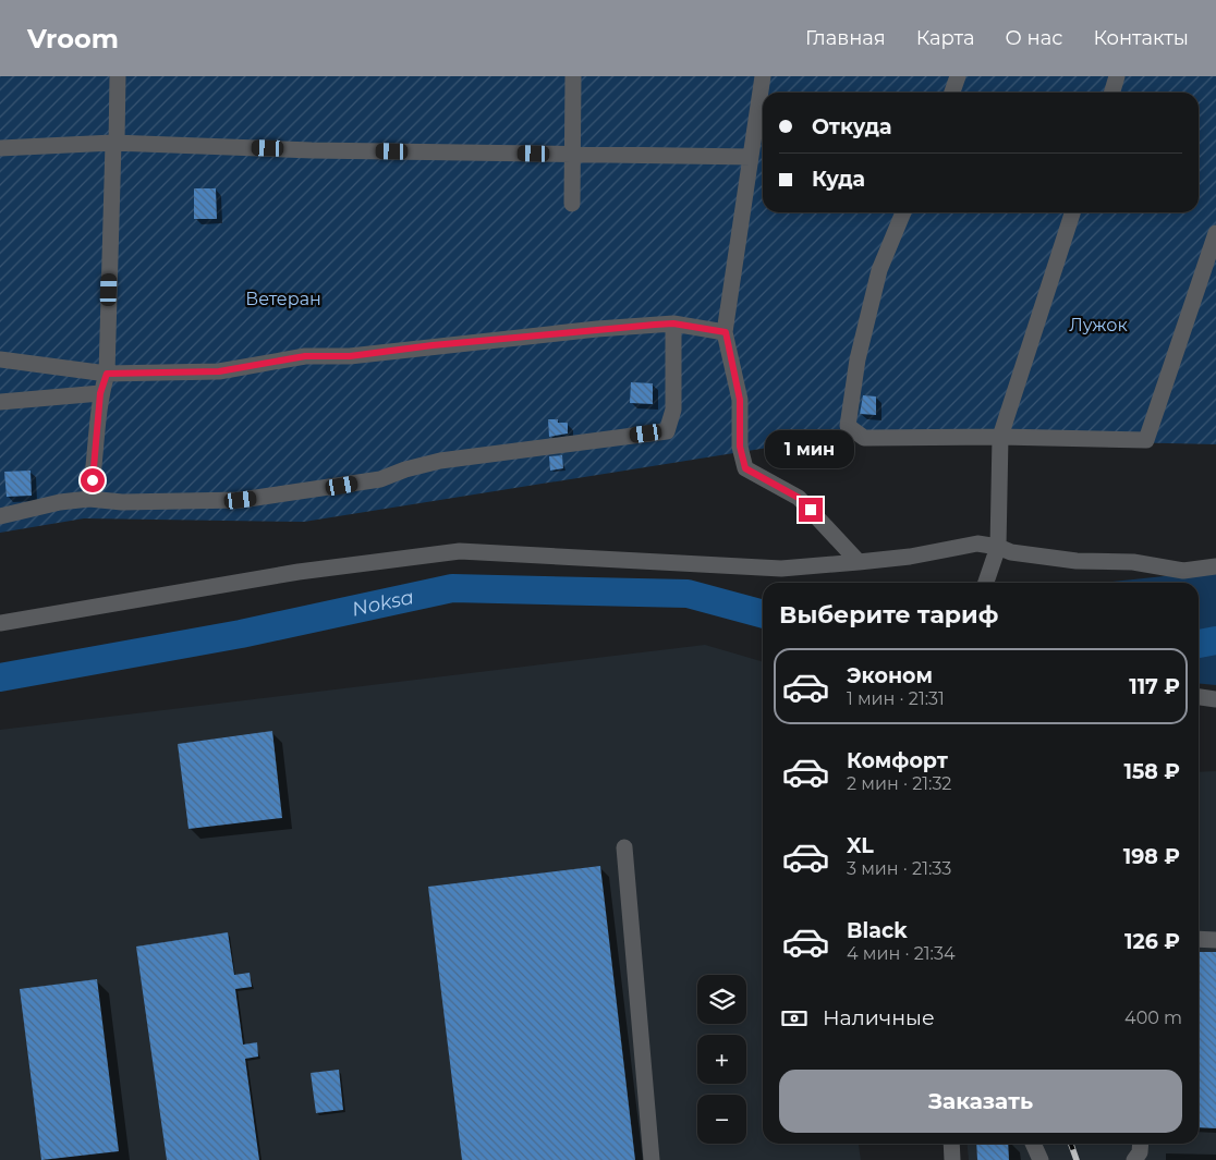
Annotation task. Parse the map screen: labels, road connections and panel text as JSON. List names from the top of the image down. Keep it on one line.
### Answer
{"water":["Noksa"],"parks":["Ветеран","Лужок"],"page":{"header":"Vroom","nav":["Главная","Карта","О нас","Контакты"],"banner":["Откуда","Куда"],"bubble":"1 мин","heading":"Выберите тариф","list":[{"name":"Эконом","note":"1 мин · 21:31","value":"117 ₽"},{"name":"Комфорт","note":"2 мин · 21:32","value":"158 ₽"},{"name":"XL","note":"3 мин · 21:33","value":"198 ₽"},{"name":"Black","note":"4 мин · 21:34","value":"126 ₽"}],"map_buttons":["+","−"],"pay":["Наличные","400 m"],"buttons":"Заказать"}}
